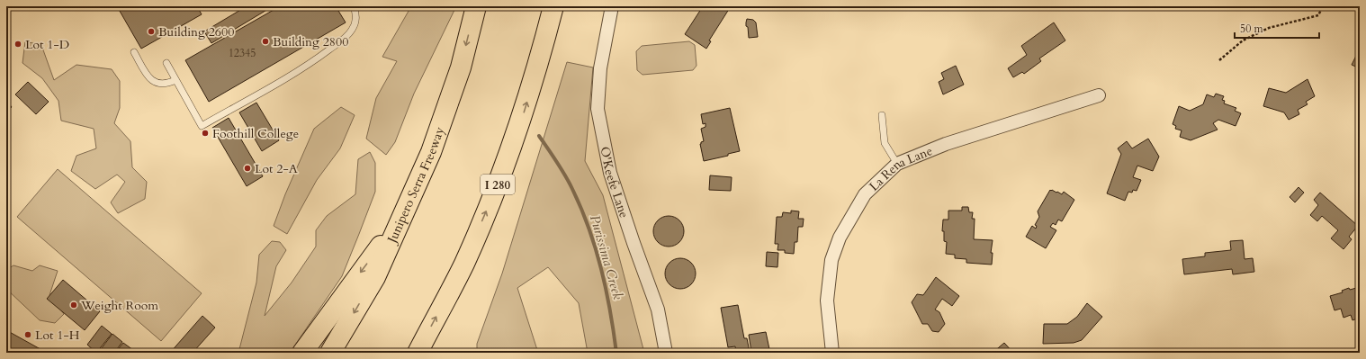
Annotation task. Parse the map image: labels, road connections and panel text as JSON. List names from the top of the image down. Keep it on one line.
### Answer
{"streets":{"highway":["Junipero Serra Freeway","I 280"],"street":["La Rena Lane","O'Keefe Lane"]},"water":["Purissima Creek"],"places":["Building 2600","Building 2800","Lot 1-D","Foothill College","Lot 2-A","Weight Room","Lot 1-H"],"house_numbers":["12345"],"scale_bar":"50 m"}
